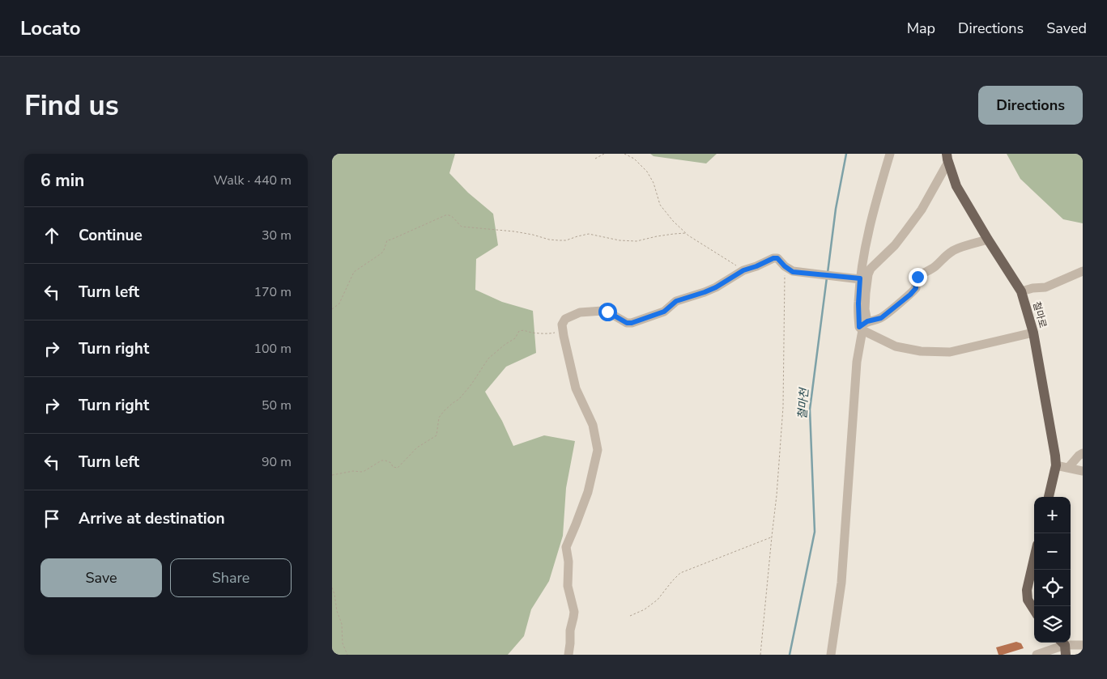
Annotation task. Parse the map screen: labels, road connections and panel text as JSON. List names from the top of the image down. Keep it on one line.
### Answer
{"streets":{"main road":["철마로"]},"water":["철마천"],"page":{"header":"Locato","nav":["Map","Directions","Saved"],"buttons":["Directions",["Save","Share"]],"title":"Find us","heading":["6 min","Walk · 440 m"],"list":[["Continue","30 m"],["Turn left","170 m"],["Turn right","100 m"],["Turn right","50 m"],["Turn left","90 m"],"Arrive at destination"],"map_buttons":["+","−"]}}
